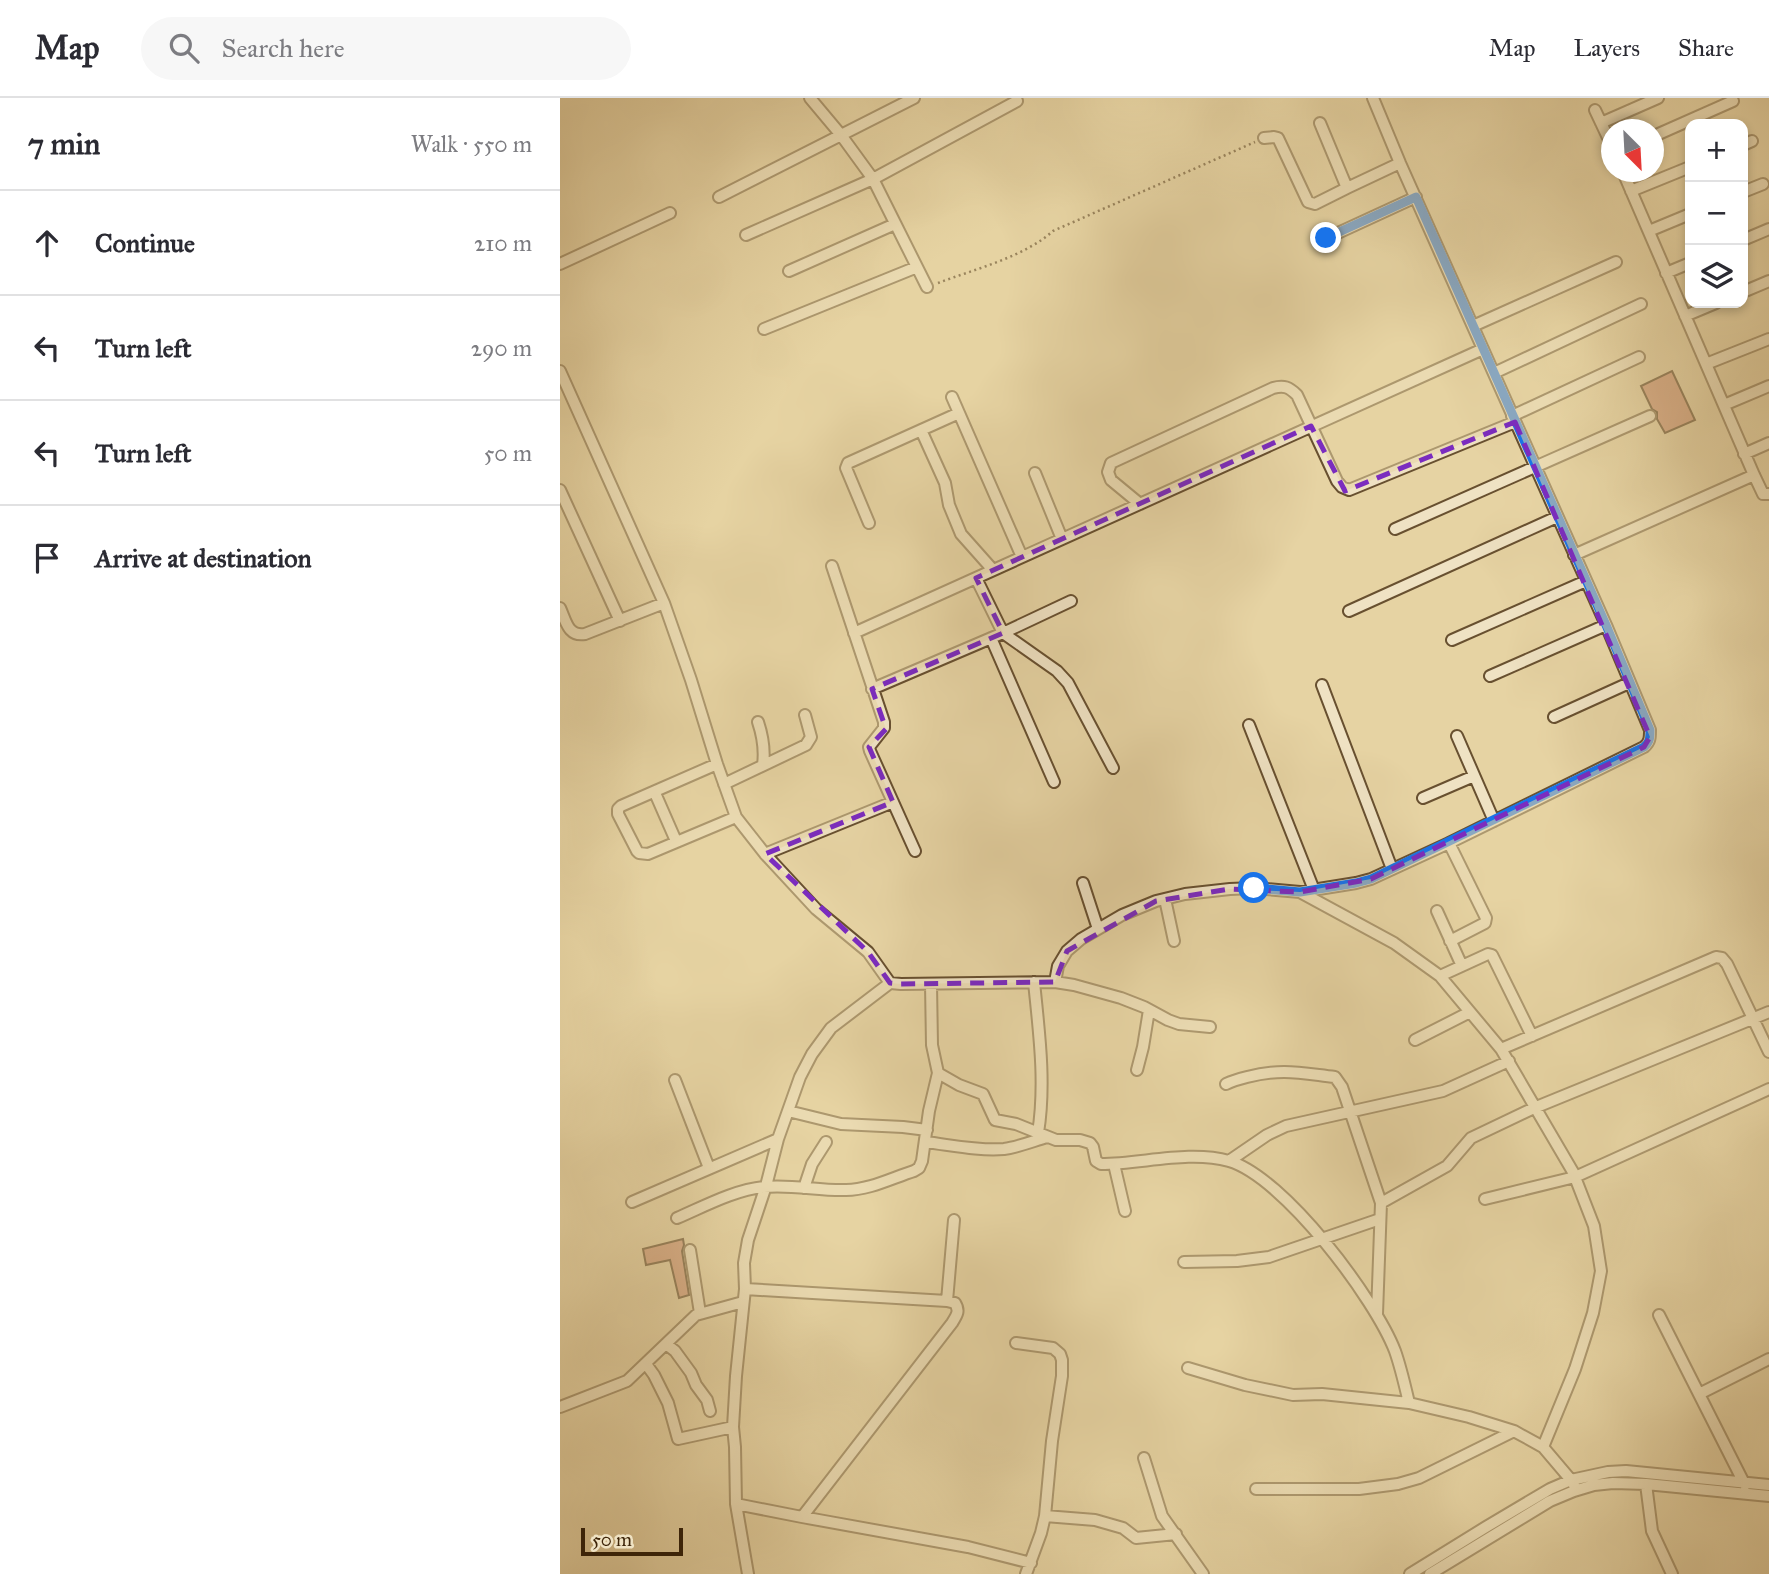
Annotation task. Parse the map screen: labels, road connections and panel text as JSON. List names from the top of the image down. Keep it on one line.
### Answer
{"scale_bar":"50 m","north":"bottom right","page":{"header":"Map","search":"Search here","nav":["Map","Layers","Share"],"heading":["7 min","Walk · 550 m"],"map_buttons":["+","−"],"list":[["Continue","210 m"],["Turn left","290 m"],["Turn left","50 m"],"Arrive at destination"],"scale":"50 m"}}
